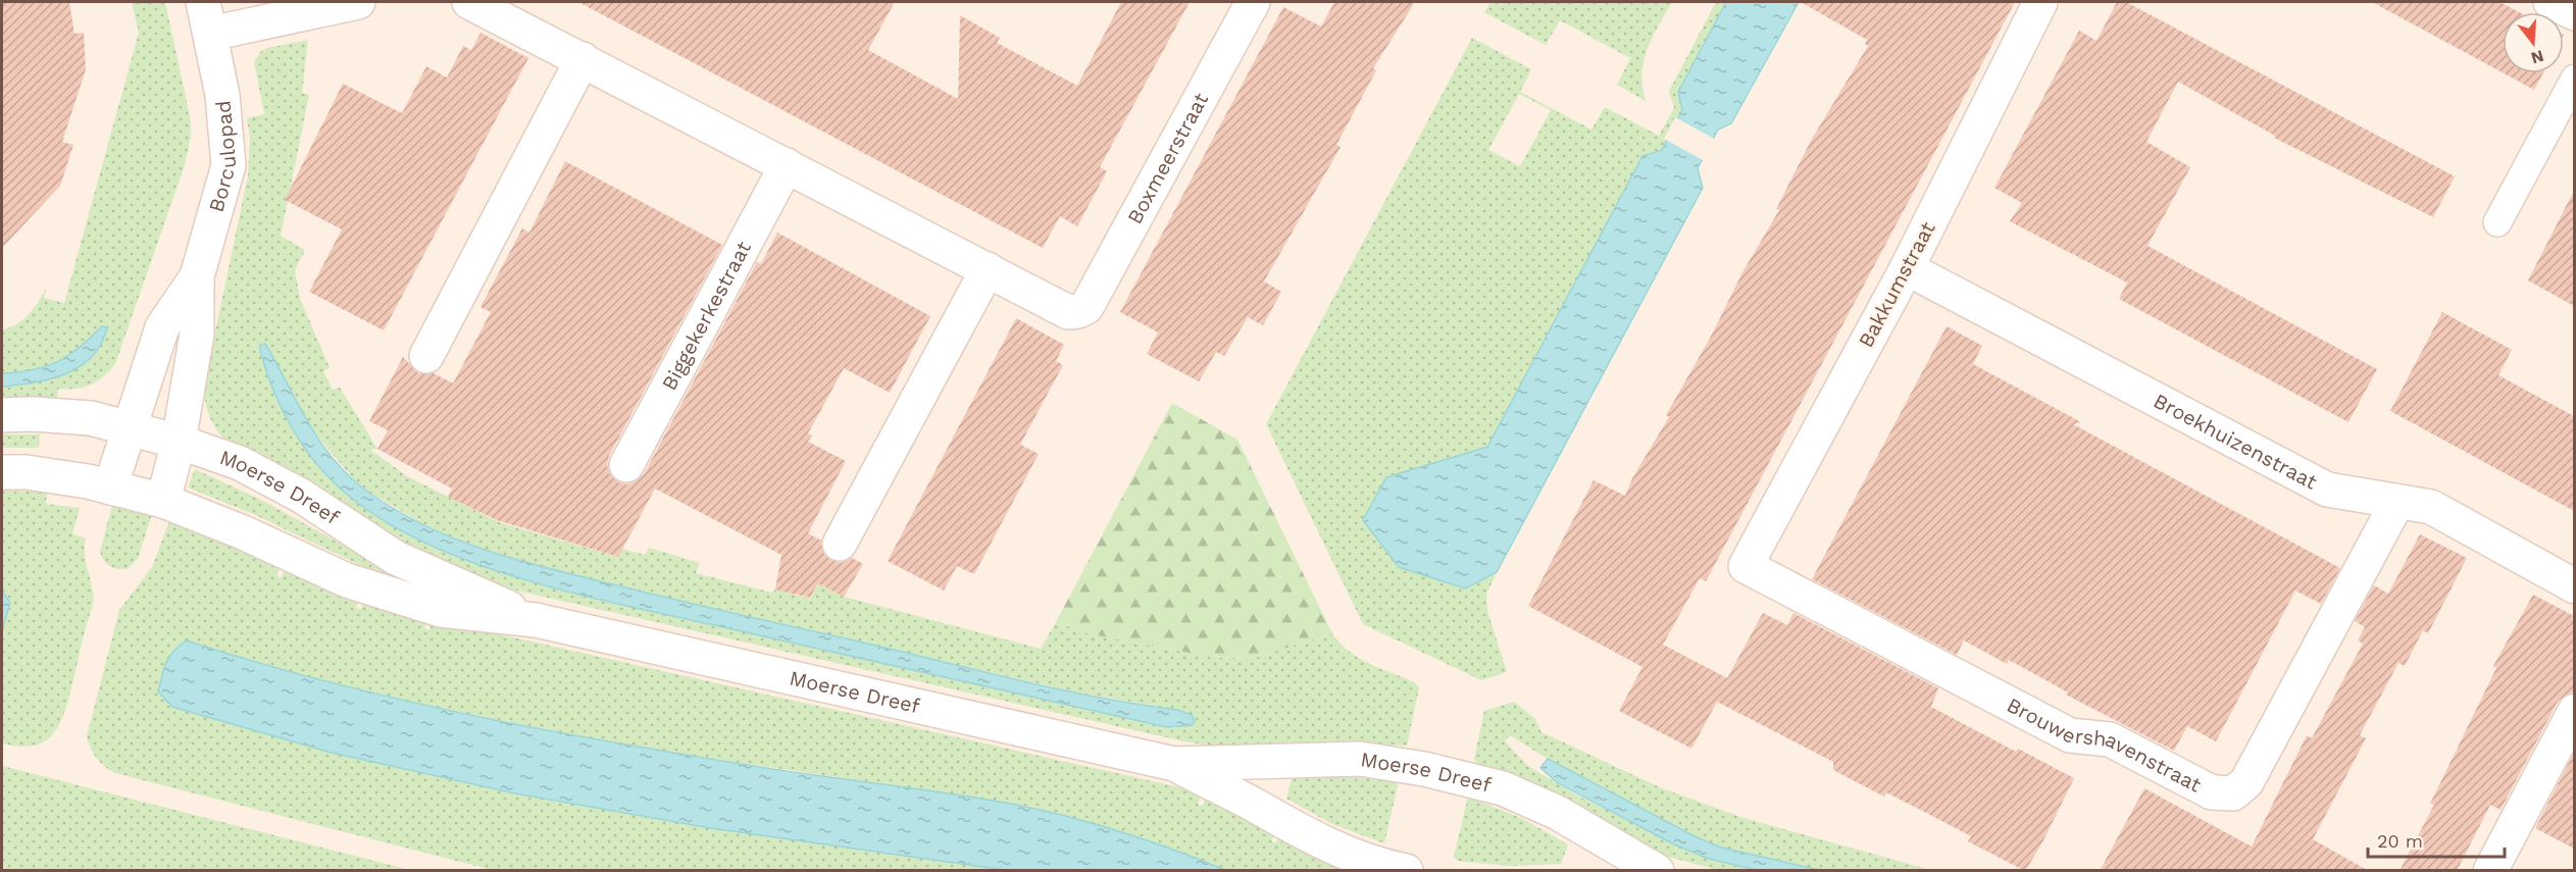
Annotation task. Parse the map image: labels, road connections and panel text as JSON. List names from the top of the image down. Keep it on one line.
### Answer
{"streets":{"street":["Borculopad","Boxmeerstraat","Bakkumstraat","Biggekerkestraat","Broekhuizenstraat","Moerse Dreef","Brouwershavenstraat"]},"crossings":[["Borculopad","Moerse Dreef"],["Bakkumstraat","Broekhuizenstraat"],["Bakkumstraat","Brouwershavenstraat"],["Broekhuizenstraat","Brouwershavenstraat"]],"scale_bar":"20 m","north":"bottom"}
